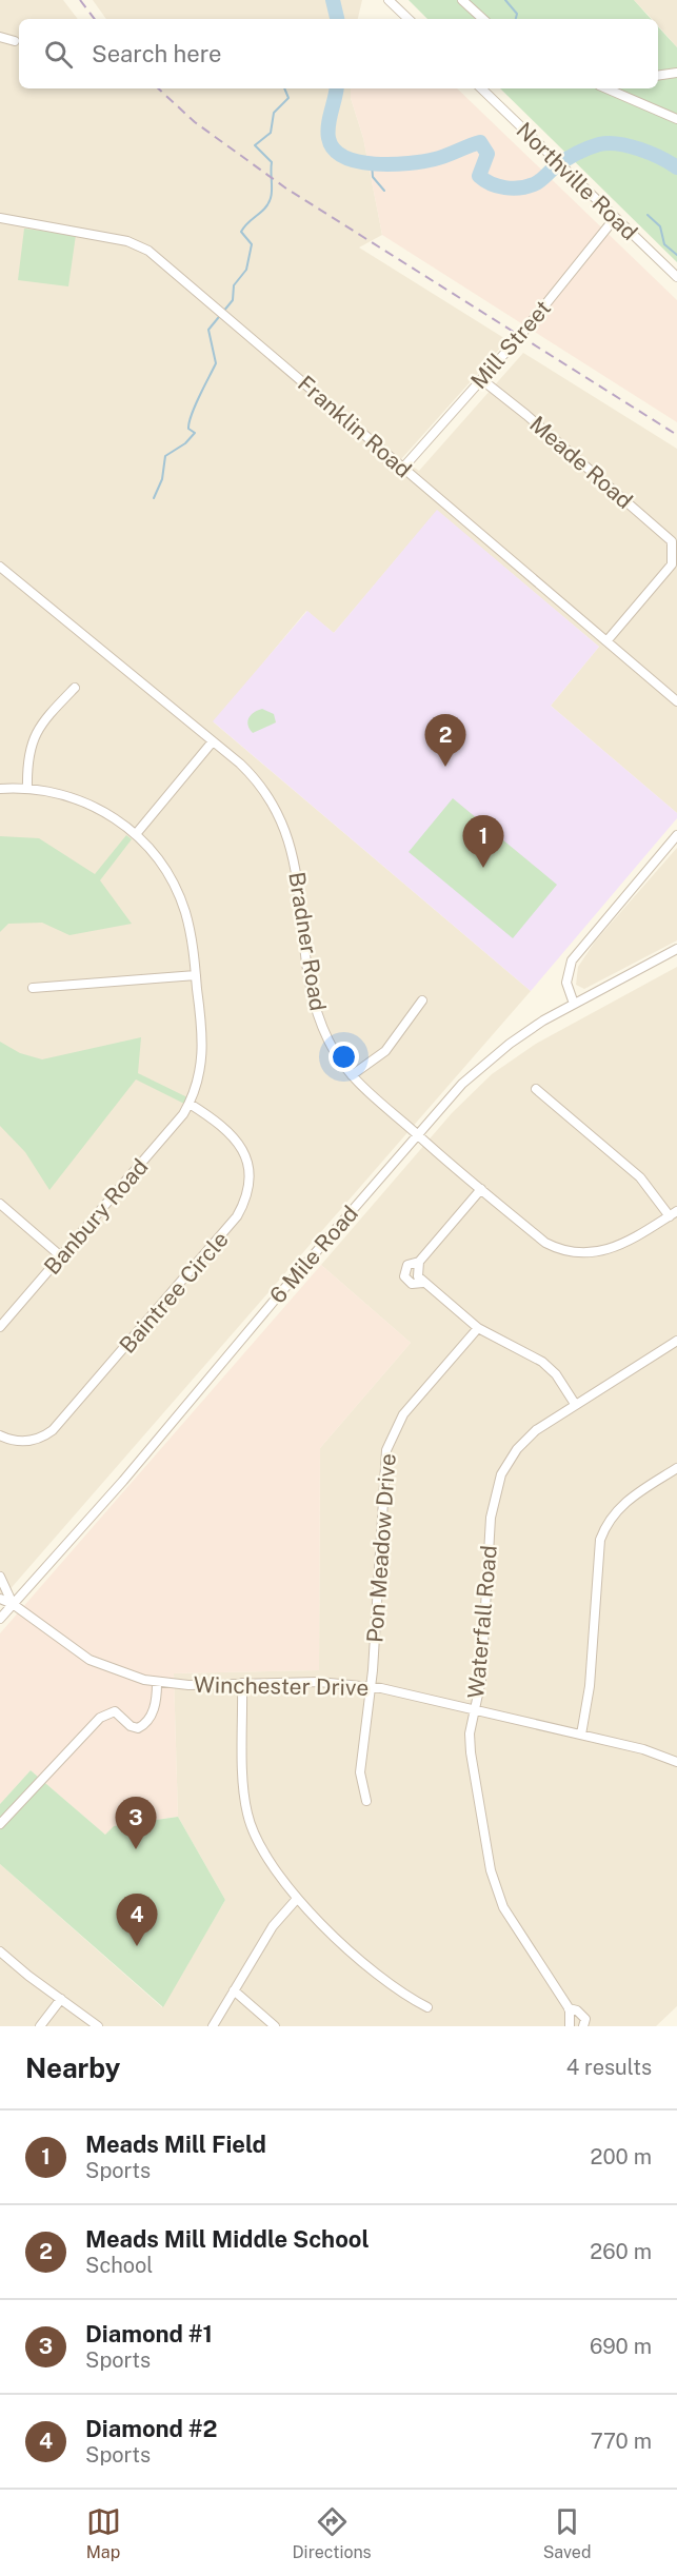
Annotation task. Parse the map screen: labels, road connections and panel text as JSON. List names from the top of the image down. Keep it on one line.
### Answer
{"streets":{"street":["Northville Road","Mill Street","Franklin Road","Meade Road","Bradner Road","Banbury Road","6 Mile Road","Baintree Circle","Pon Meadow Drive","Waterfall Road","Winchester Drive"]},"crossings":[["Northville Road","Mill Street"],["Mill Street","Franklin Road"],["Mill Street","Meade Road"],["Franklin Road","Meade Road"],["Bradner Road","6 Mile Road"],["Banbury Road","Baintree Circle"],["6 Mile Road","Winchester Drive"],["Pon Meadow Drive","Winchester Drive"],["Waterfall Road","Winchester Drive"]],"page":{"search":"Search here","pins":["2","1","3","4"],"heading":["Nearby","4 results"],"list":[{"mark":"1","name":"Meads Mill Field","note":"Sports","value":"200 m"},{"mark":"2","name":"Meads Mill Middle School","note":"School","value":"260 m"},{"mark":"3","name":"Diamond #1","note":"Sports","value":"690 m"},{"mark":"4","name":"Diamond #2","note":"Sports","value":"770 m"}],"nav":["Map","Directions","Saved"]}}
